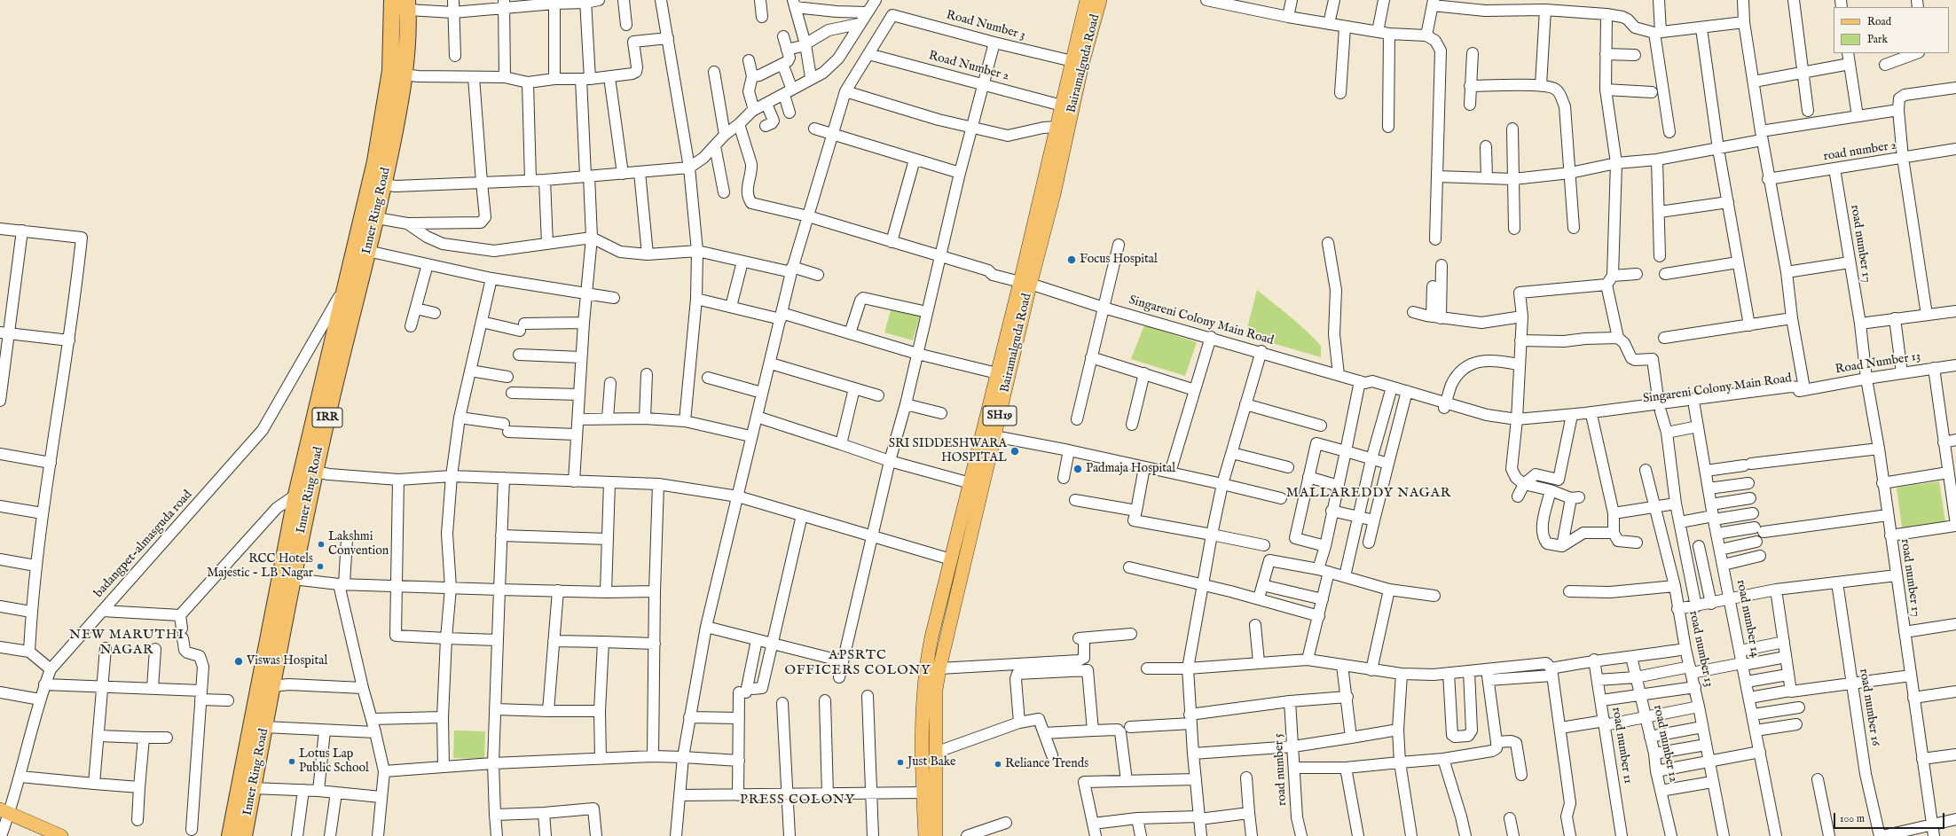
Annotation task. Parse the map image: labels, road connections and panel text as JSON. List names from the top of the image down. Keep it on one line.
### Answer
{"streets":{"highway":["Inner Ring Road","IRR"],"main road":["Bairamalguda Road","SH19"],"street":["Road Number 3","Road Number 2","road number 2","road number 17","Singareni Colony Main Road","Road Number 13","badangpet-almasguda road","road number 14","road number 13","road number 16","road number 12","road number 11","road number 5"]},"crossings":[["Road Number 3","Bairamalguda Road"],["Road Number 3","Road Number 2"],["Bairamalguda Road","Road Number 2"],["Bairamalguda Road","Singareni Colony Main Road"],["road number 2","road number 17"],["Inner Ring Road","badangpet-almasguda road"],["road number 17","Road Number 13"],["Singareni Colony Main Road","Road Number 13"],["Singareni Colony Main Road","road number 14"]],"districts":["MALLAREDDY NAGAR","NEW MARUTHI NAGAR","APSRTC OFFICERS COLONY","PRESS COLONY"],"places":["Focus Hospital","SRI SIDDESHWARA HOSPITAL","Padmaja Hospital","Lakshmi Convention","RCC Hotels Majestic - LB Nagar","Viswas Hospital","Lotus Lap Public School","Just Bake","Reliance Trends"],"legend":["Road","Park"],"scale_bar":"100 m"}
